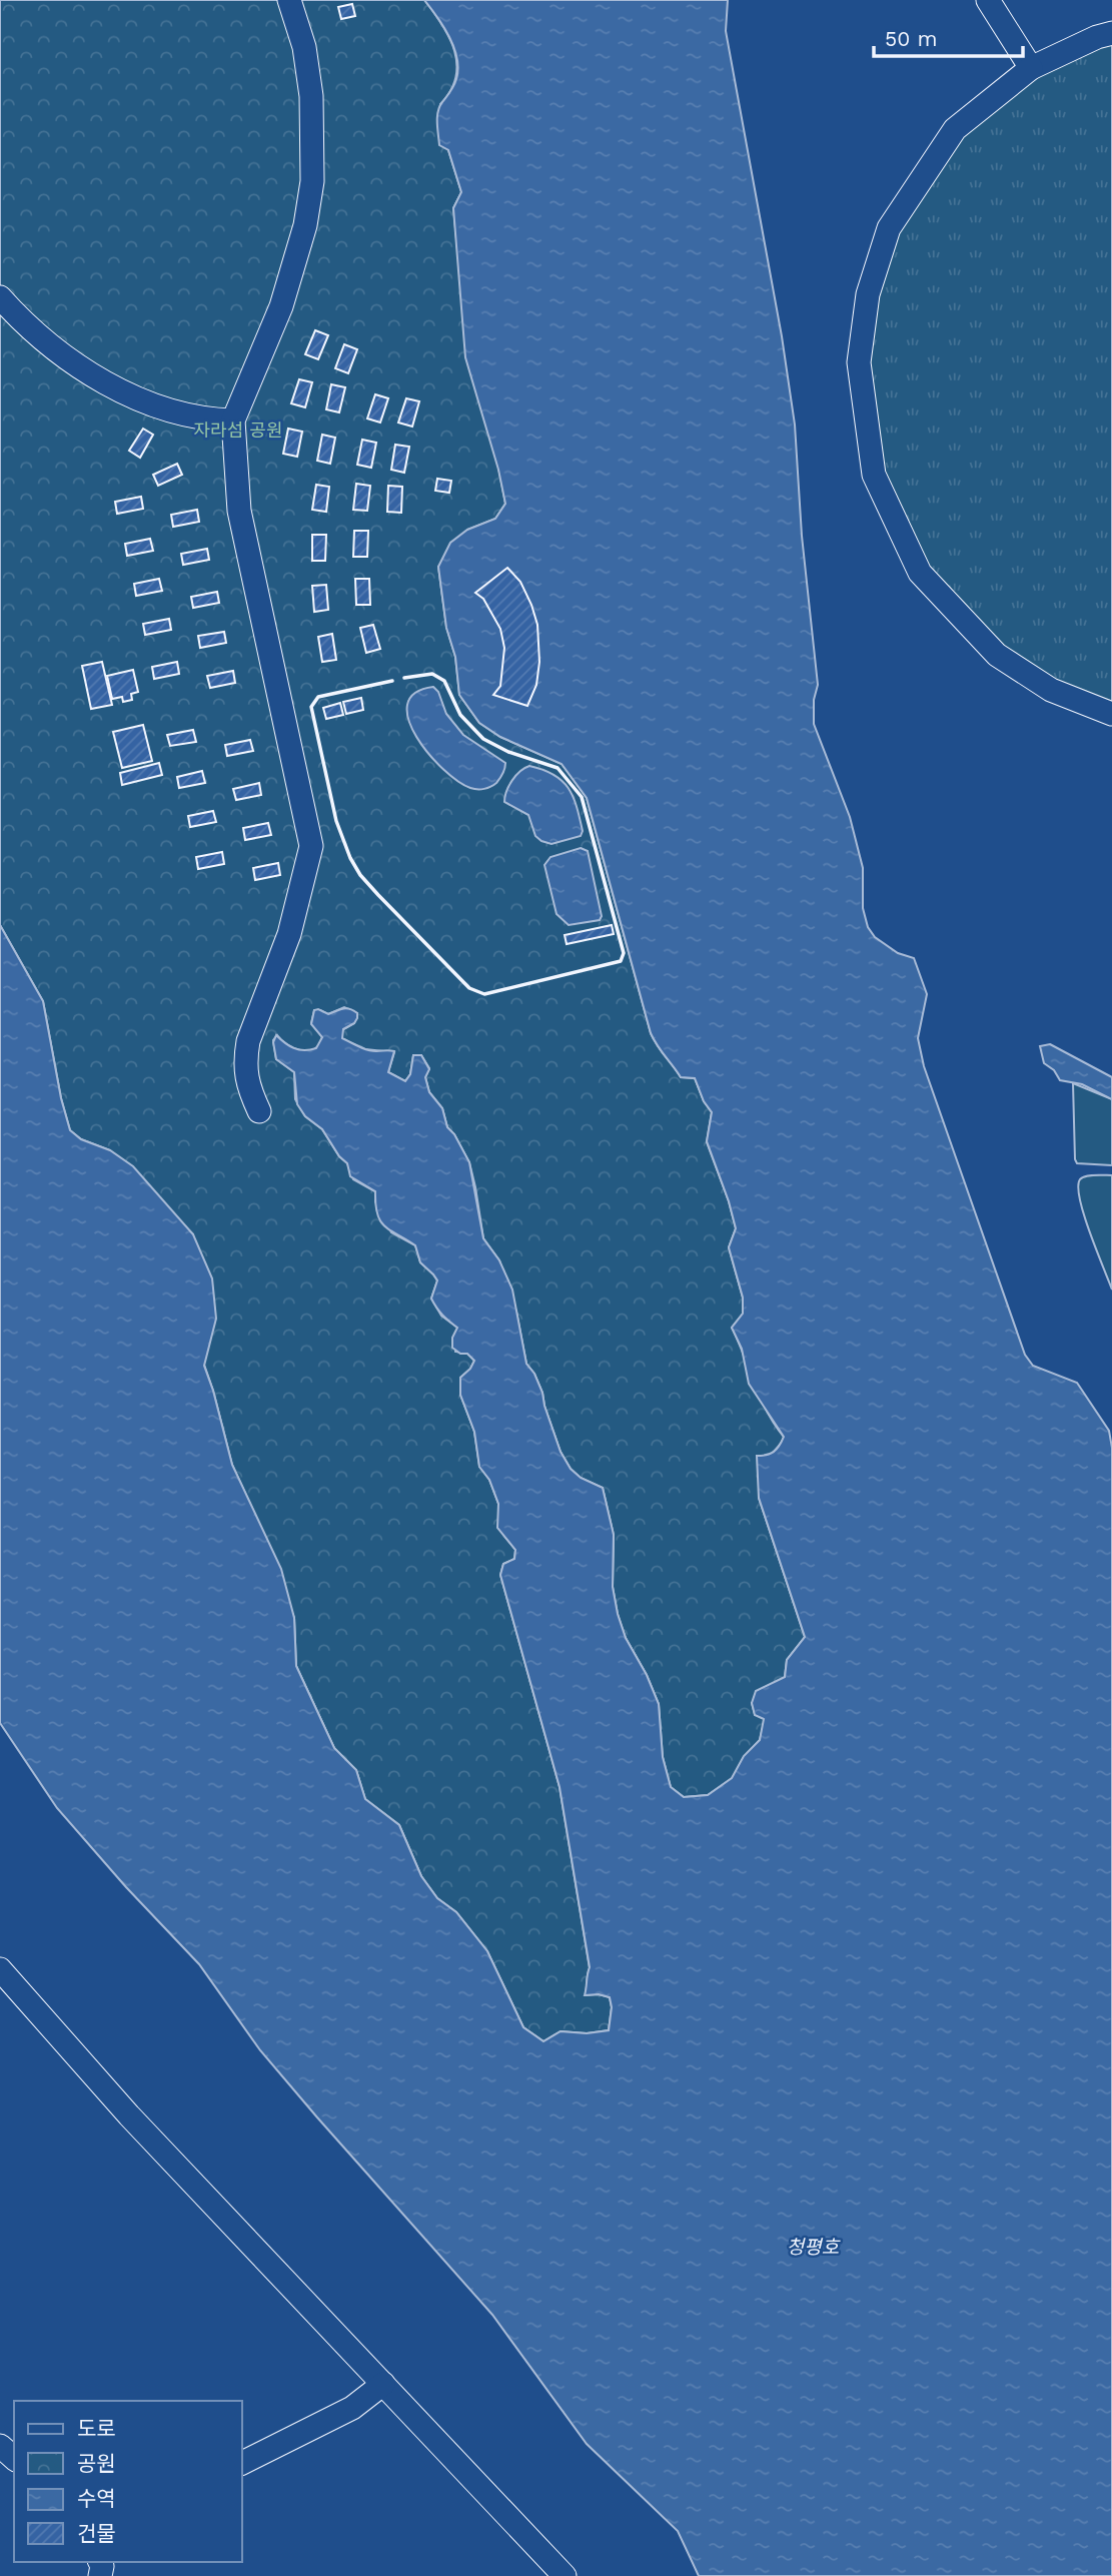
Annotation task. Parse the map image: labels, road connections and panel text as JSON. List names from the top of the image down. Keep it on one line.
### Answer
{"water":["청평호"],"parks":["자라섬 공원"],"legend":["도로","공원","수역","건물"],"scale_bar":"50 m"}
